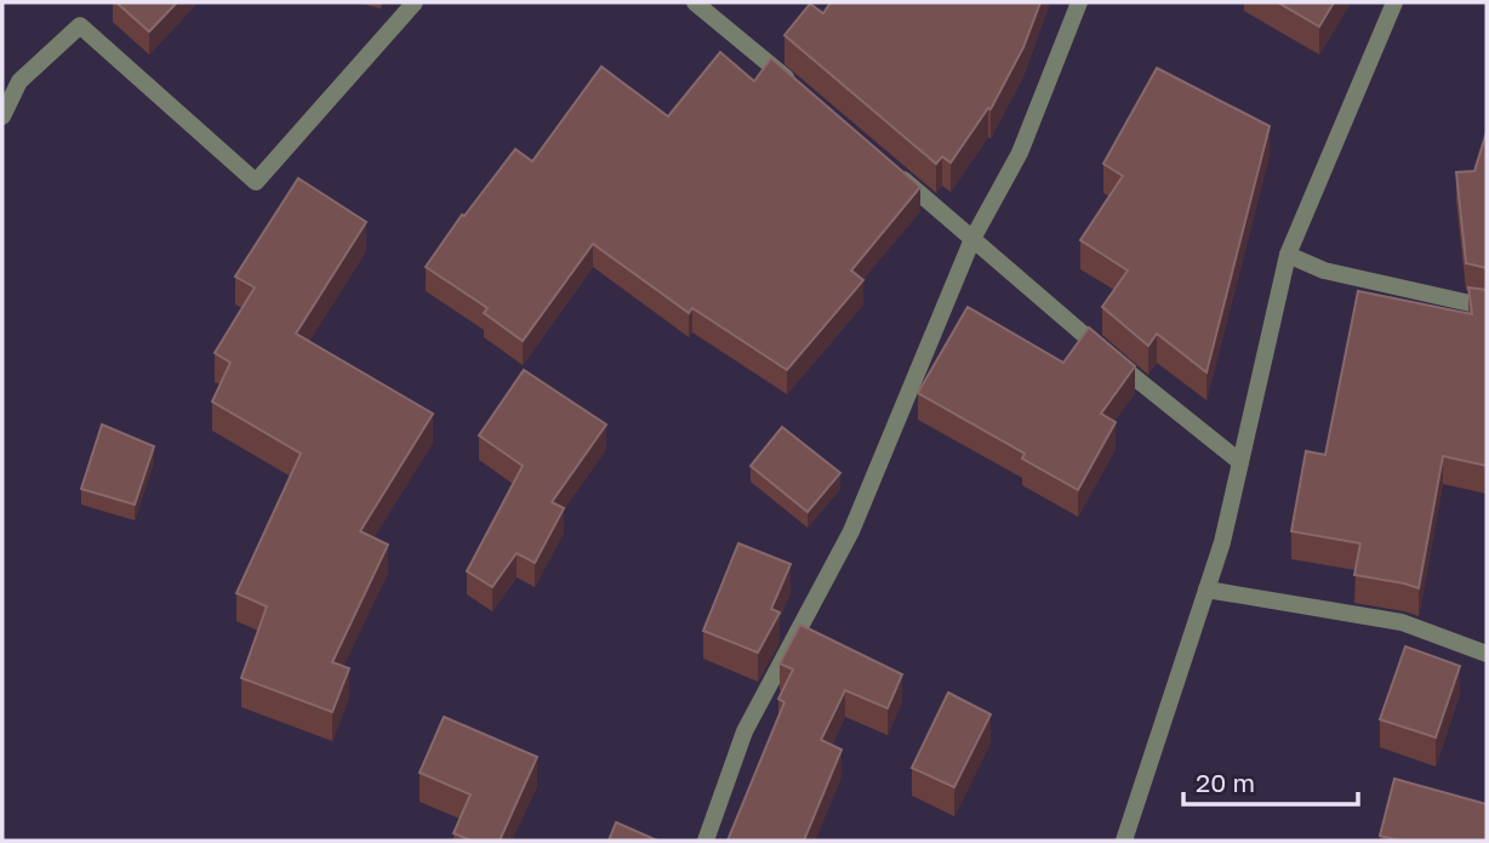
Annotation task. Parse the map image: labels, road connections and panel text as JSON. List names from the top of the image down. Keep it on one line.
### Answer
{"scale_bar":"20 m"}
